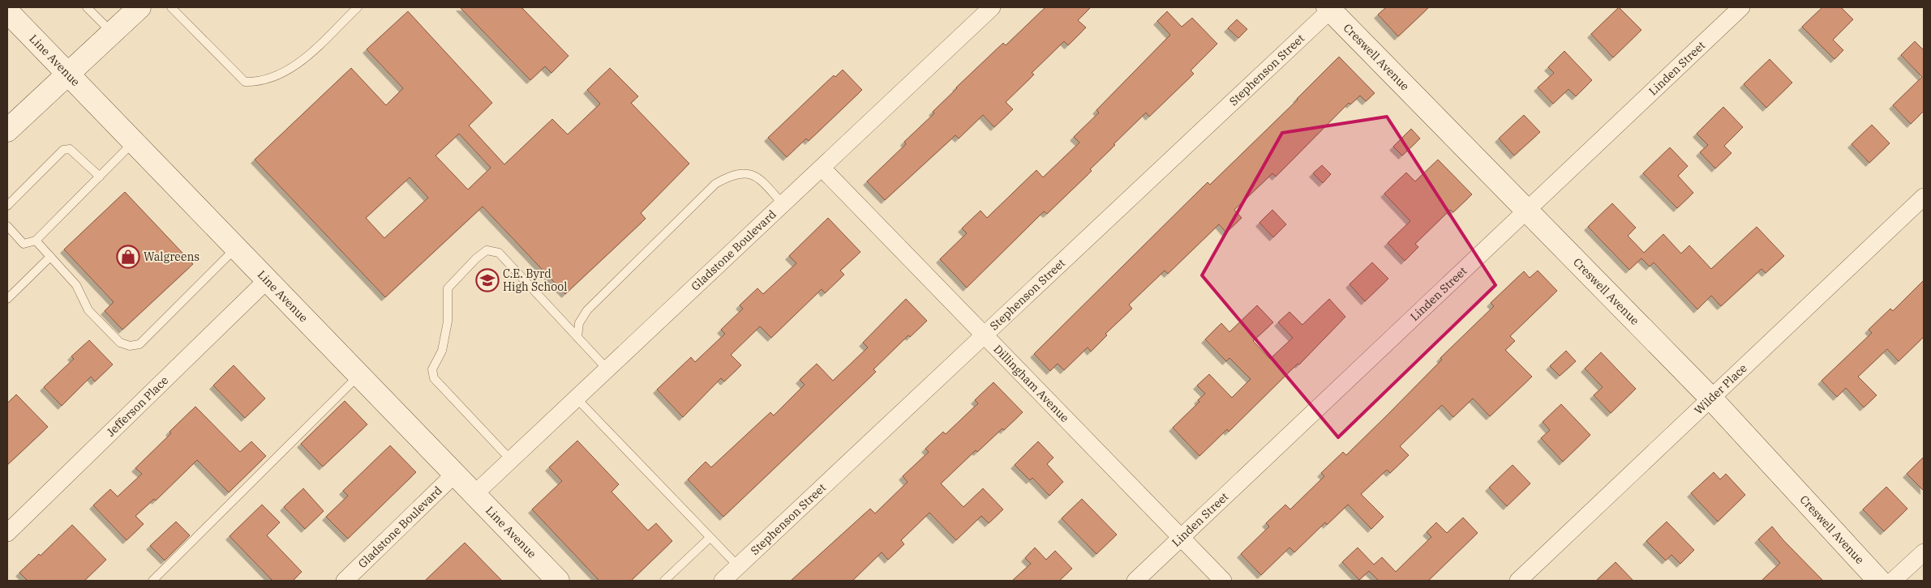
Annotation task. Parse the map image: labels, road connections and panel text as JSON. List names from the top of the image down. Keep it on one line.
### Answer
{"streets":{"main road":["Creswell Avenue","Line Avenue"],"street":["Linden Street","Stephenson Street","Gladstone Boulevard","Dillingham Avenue","Wilder Place","Jefferson Place"]},"crossings":[["Creswell Avenue","Linden Street"],["Creswell Avenue","Stephenson Street"],["Creswell Avenue","Wilder Place"],["Line Avenue","Gladstone Boulevard"],["Line Avenue","Jefferson Place"],["Linden Street","Dillingham Avenue"],["Stephenson Street","Dillingham Avenue"],["Gladstone Boulevard","Dillingham Avenue"]],"places":{"shop":["Walgreens"],"school or university":["C.E. Byrd High School"]}}
